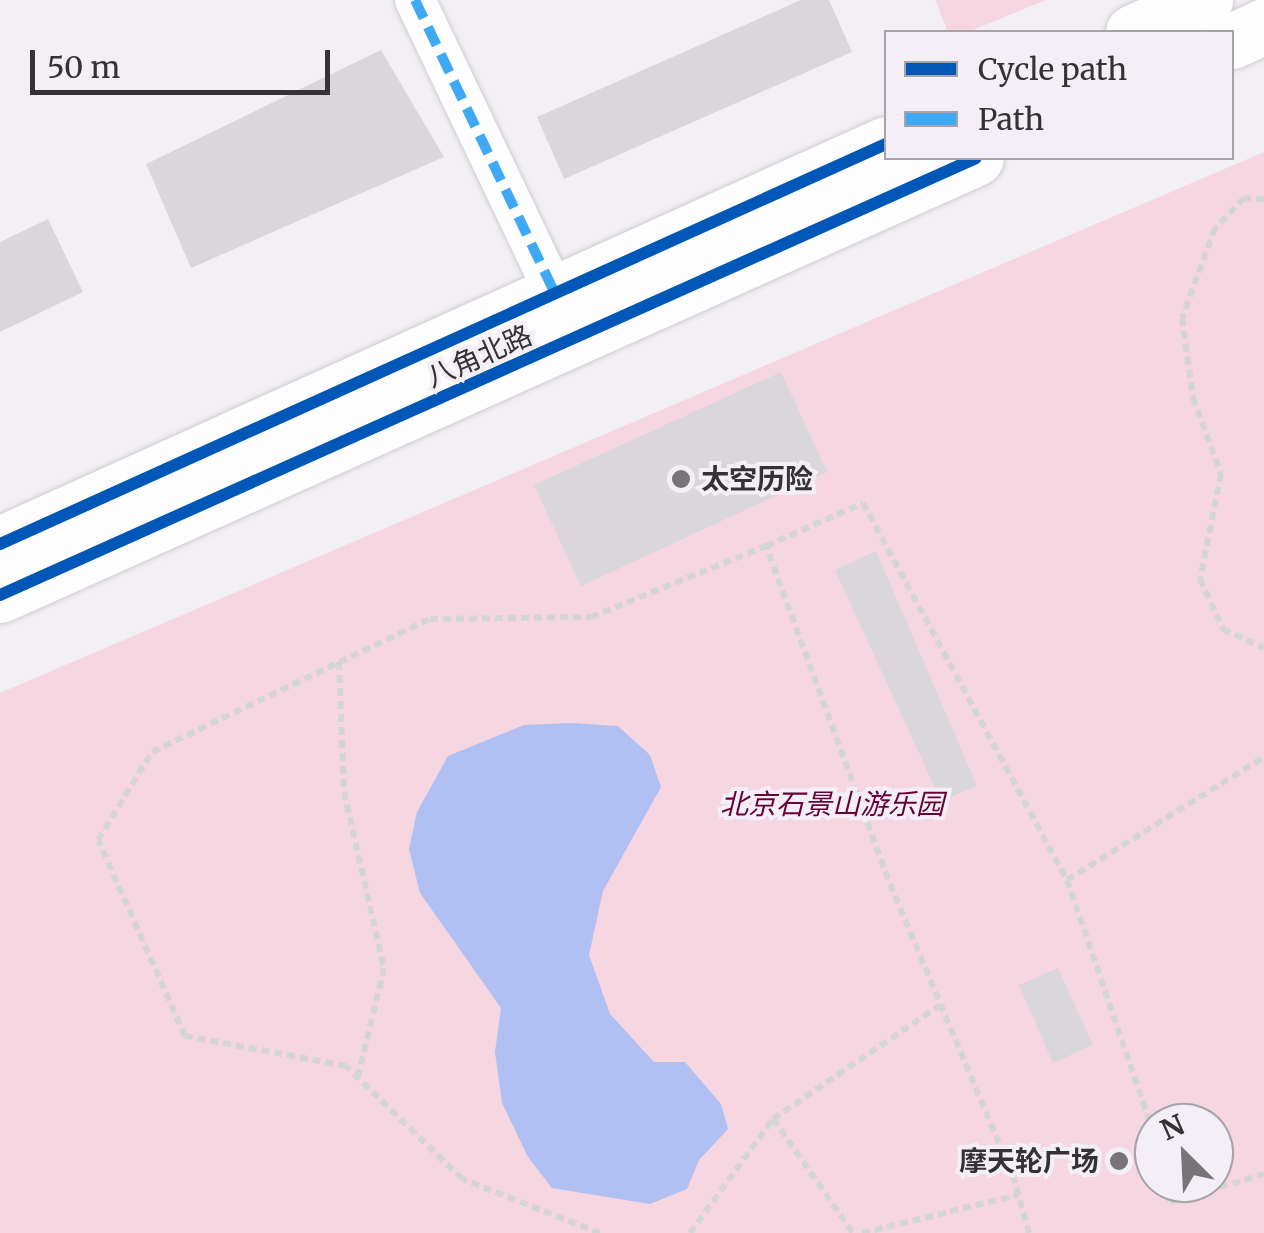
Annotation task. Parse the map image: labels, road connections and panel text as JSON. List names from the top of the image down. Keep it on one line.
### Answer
{"streets":{"main road":["八角北路"]},"parks":["北京石景山游乐园"],"places":["太空历险","摩天轮广场"],"legend":["Cycle path","Path"],"scale_bar":"50 m","north":"top left"}
